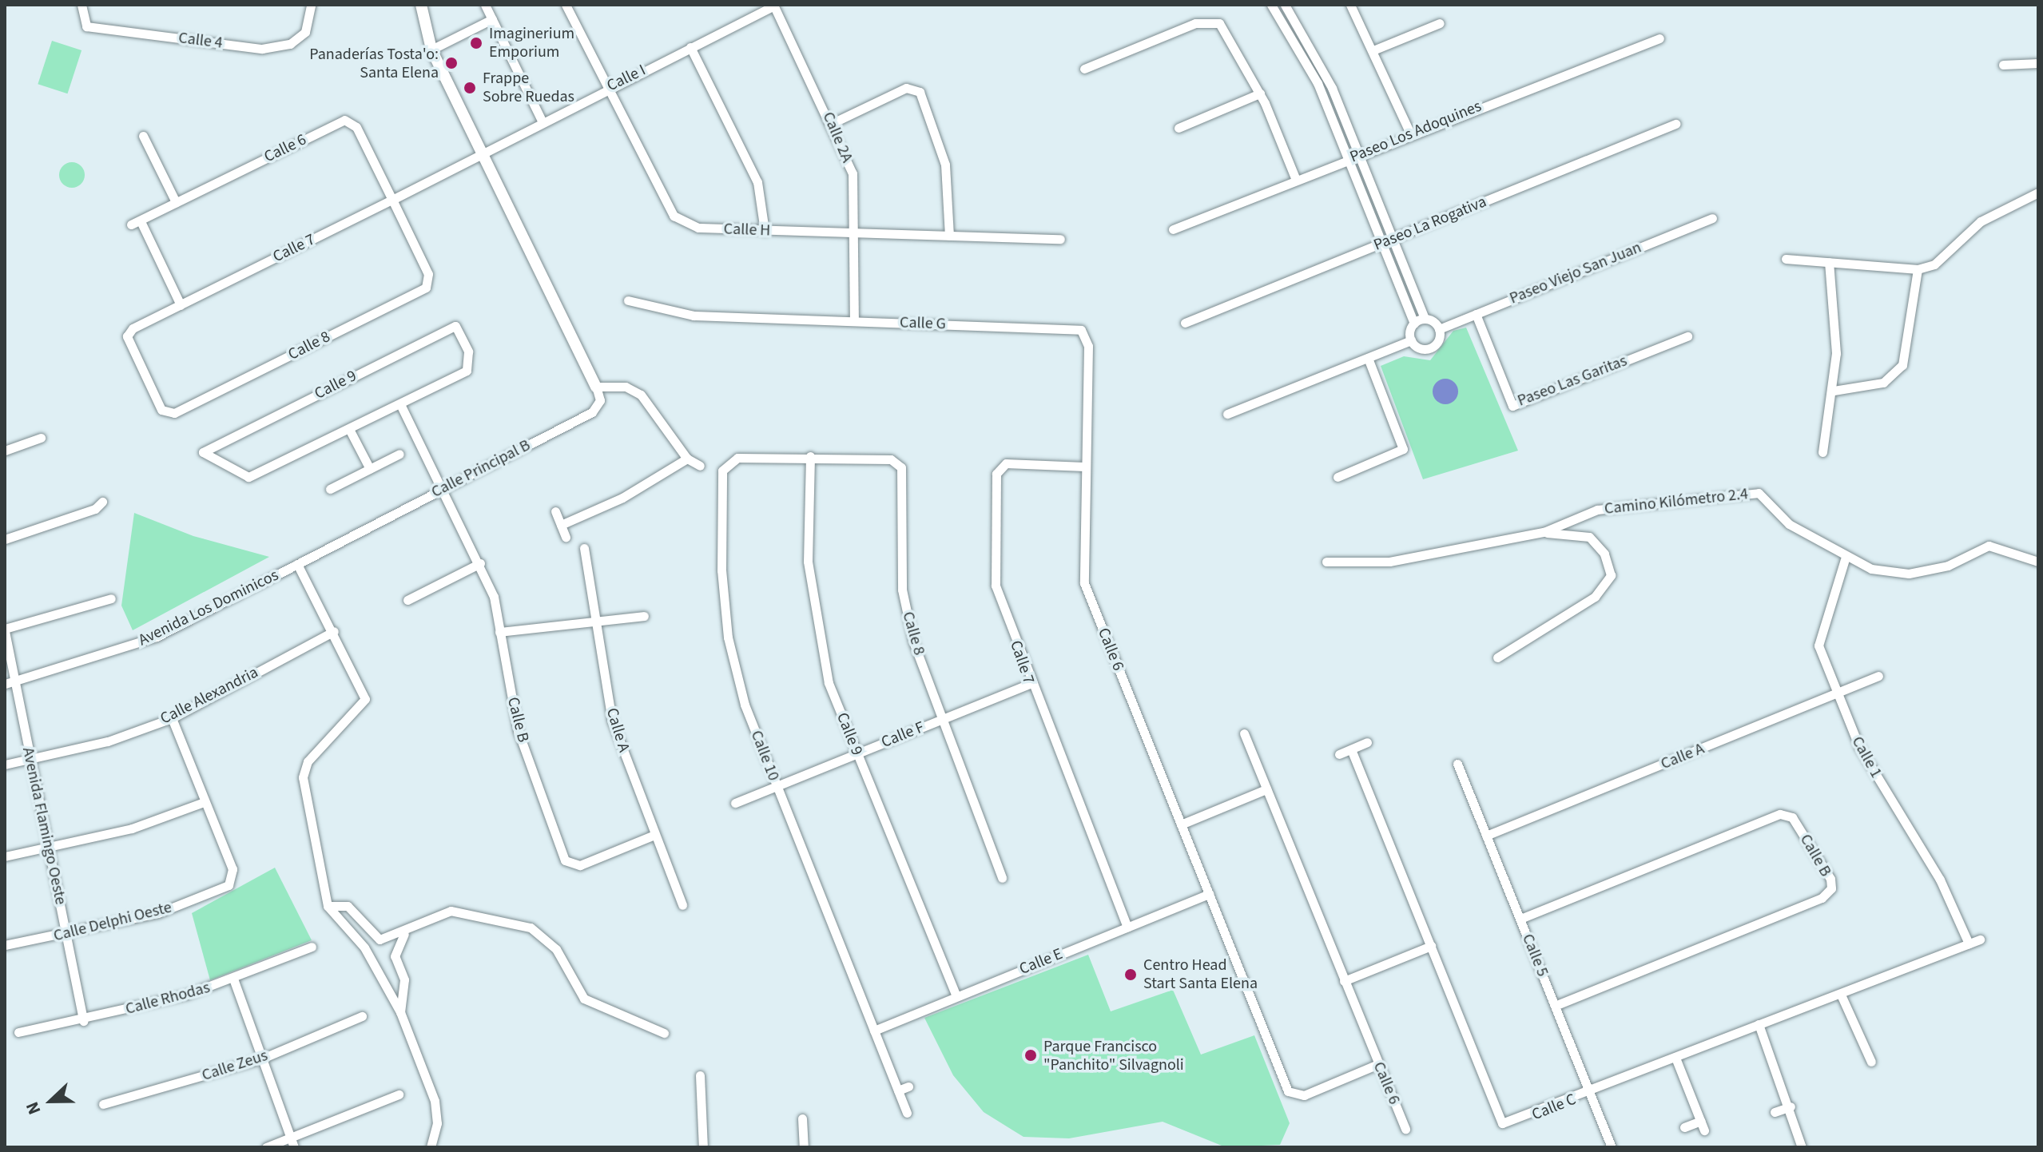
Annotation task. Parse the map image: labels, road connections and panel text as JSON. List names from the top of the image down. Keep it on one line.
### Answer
{"streets":{"street":["Calle 4","Calle I","Paseo Los Adoquines","Calle 2A","Calle 6","Paseo La Rogativa","Calle H","Calle 7","Paseo Viejo San Juan","Calle G","Calle 8","Paseo Las Garitas","Calle 9","Calle Principal B","Camino Kilómetro 2.4","Avenida Los Dominicos","Calle Alexandria","Calle B","Calle A","Calle F","Calle 10","Calle 1","Avenida Flamingo Oeste","Calle Delphi Oeste","Calle 5","Calle E","Calle Rhodas","Calle Zeus","Calle C"]},"crossings":[["Calle I","Calle 2A"],["Calle I","Calle H"],["Calle I","Calle 7"],["Calle 2A","Calle H"],["Calle 2A","Calle G"],["Calle 6","Calle 7"],["Calle 6","Calle G"],["Calle 6","Calle 8"],["Calle 6","Calle E"],["Calle 7","Calle G"],["Calle 7","Calle 8"],["Calle 7","Calle F"],["Calle 7","Calle E"],["Paseo Viejo San Juan","Paseo Las Garitas"],["Calle 8","Calle 9"],["Calle 8","Calle F"],["Calle 8","Calle 10"],["Calle 9","Calle F"],["Calle 9","Calle 10"],["Calle 9","Calle E"],["Calle Principal B","Avenida Los Dominicos"],["Calle Principal B","Calle B"],["Camino Kilómetro 2.4","Calle 1"],["Avenida Los Dominicos","Calle Alexandria"],["Avenida Los Dominicos","Avenida Flamingo Oeste"],["Calle Alexandria","Avenida Flamingo Oeste"],["Calle Alexandria","Calle Delphi Oeste"],["Calle B","Calle A"],["Calle B","Calle 5"],["Calle A","Calle 1"],["Calle A","Calle 5"],["Calle F","Calle 10"],["Calle 10","Calle E"],["Calle 1","Calle C"],["Avenida Flamingo Oeste","Calle Delphi Oeste"],["Avenida Flamingo Oeste","Calle Rhodas"],["Calle 5","Calle C"]],"places":["Imaginerium Emporium","Panaderías Tosta'o: Santa Elena","Frappe Sobre Ruedas","Centro Head Start Santa Elena","Parque Francisco \"Panchito\" Silvagnoli"],"north":"left"}
